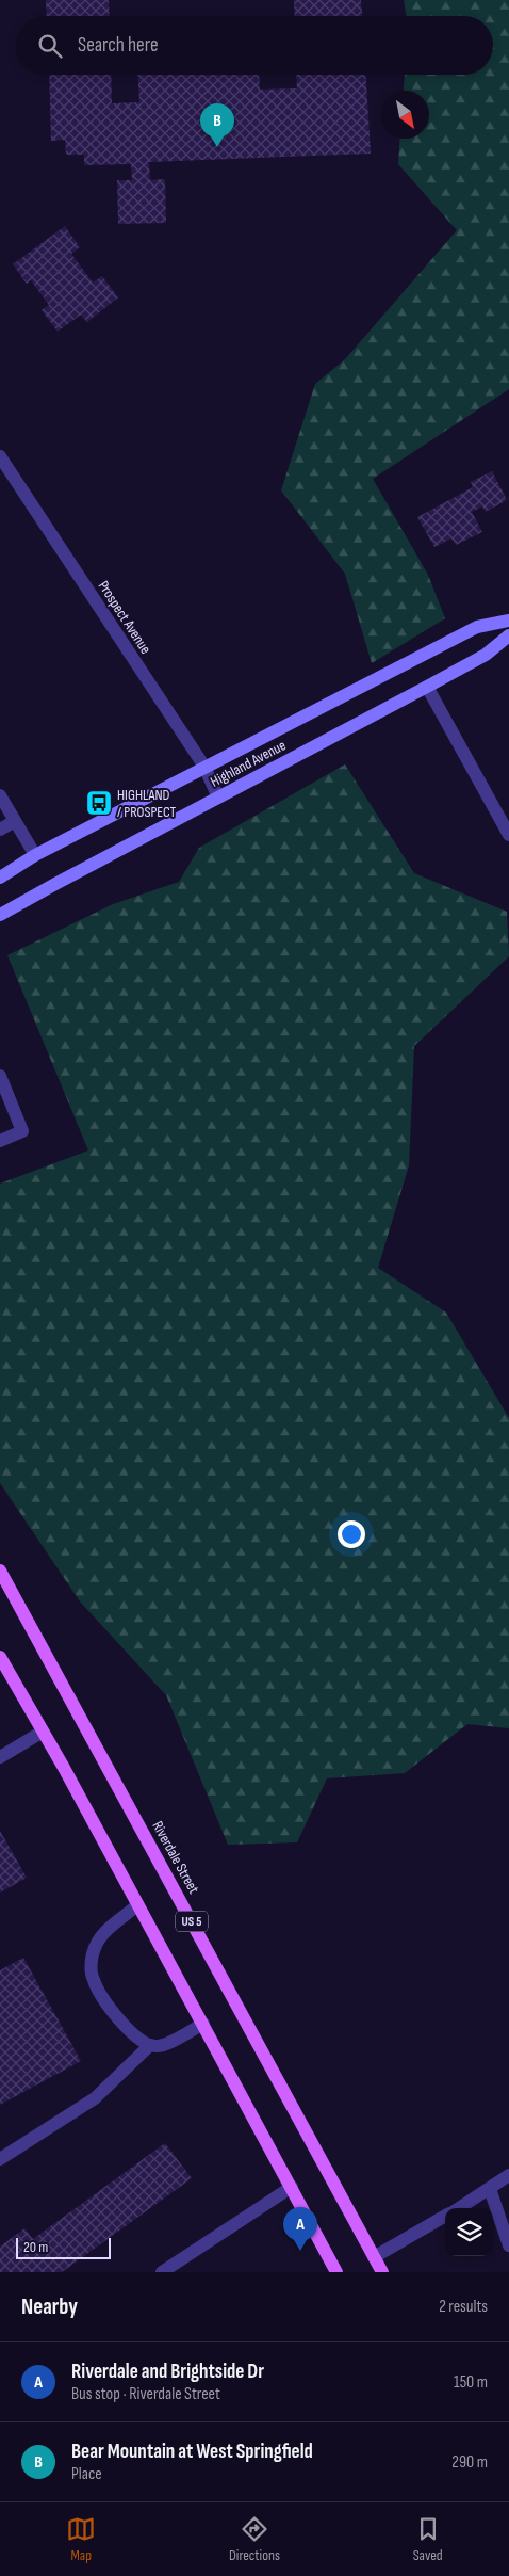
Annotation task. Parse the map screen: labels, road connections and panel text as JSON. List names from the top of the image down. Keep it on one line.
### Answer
{"streets":{"main road":["Highland Avenue","Riverdale Street","US 5"],"street":["Prospect Avenue"]},"crossings":[["Prospect Avenue","Highland Avenue"]],"places":{"bus stop":["HIGHLAND / PROSPECT"]},"scale_bar":"20 m","north":"bottom right","page":{"search":"Search here","pins":["B","A"],"scale":"20 m","heading":["Nearby","2 results"],"list":[{"mark":"A","name":"Riverdale and Brightside Dr","note":"Bus stop · Riverdale Street","value":"150 m"},{"mark":"B","name":"Bear Mountain at West Springfield","note":"Place","value":"290 m"}],"nav":["Map","Directions","Saved"]}}
